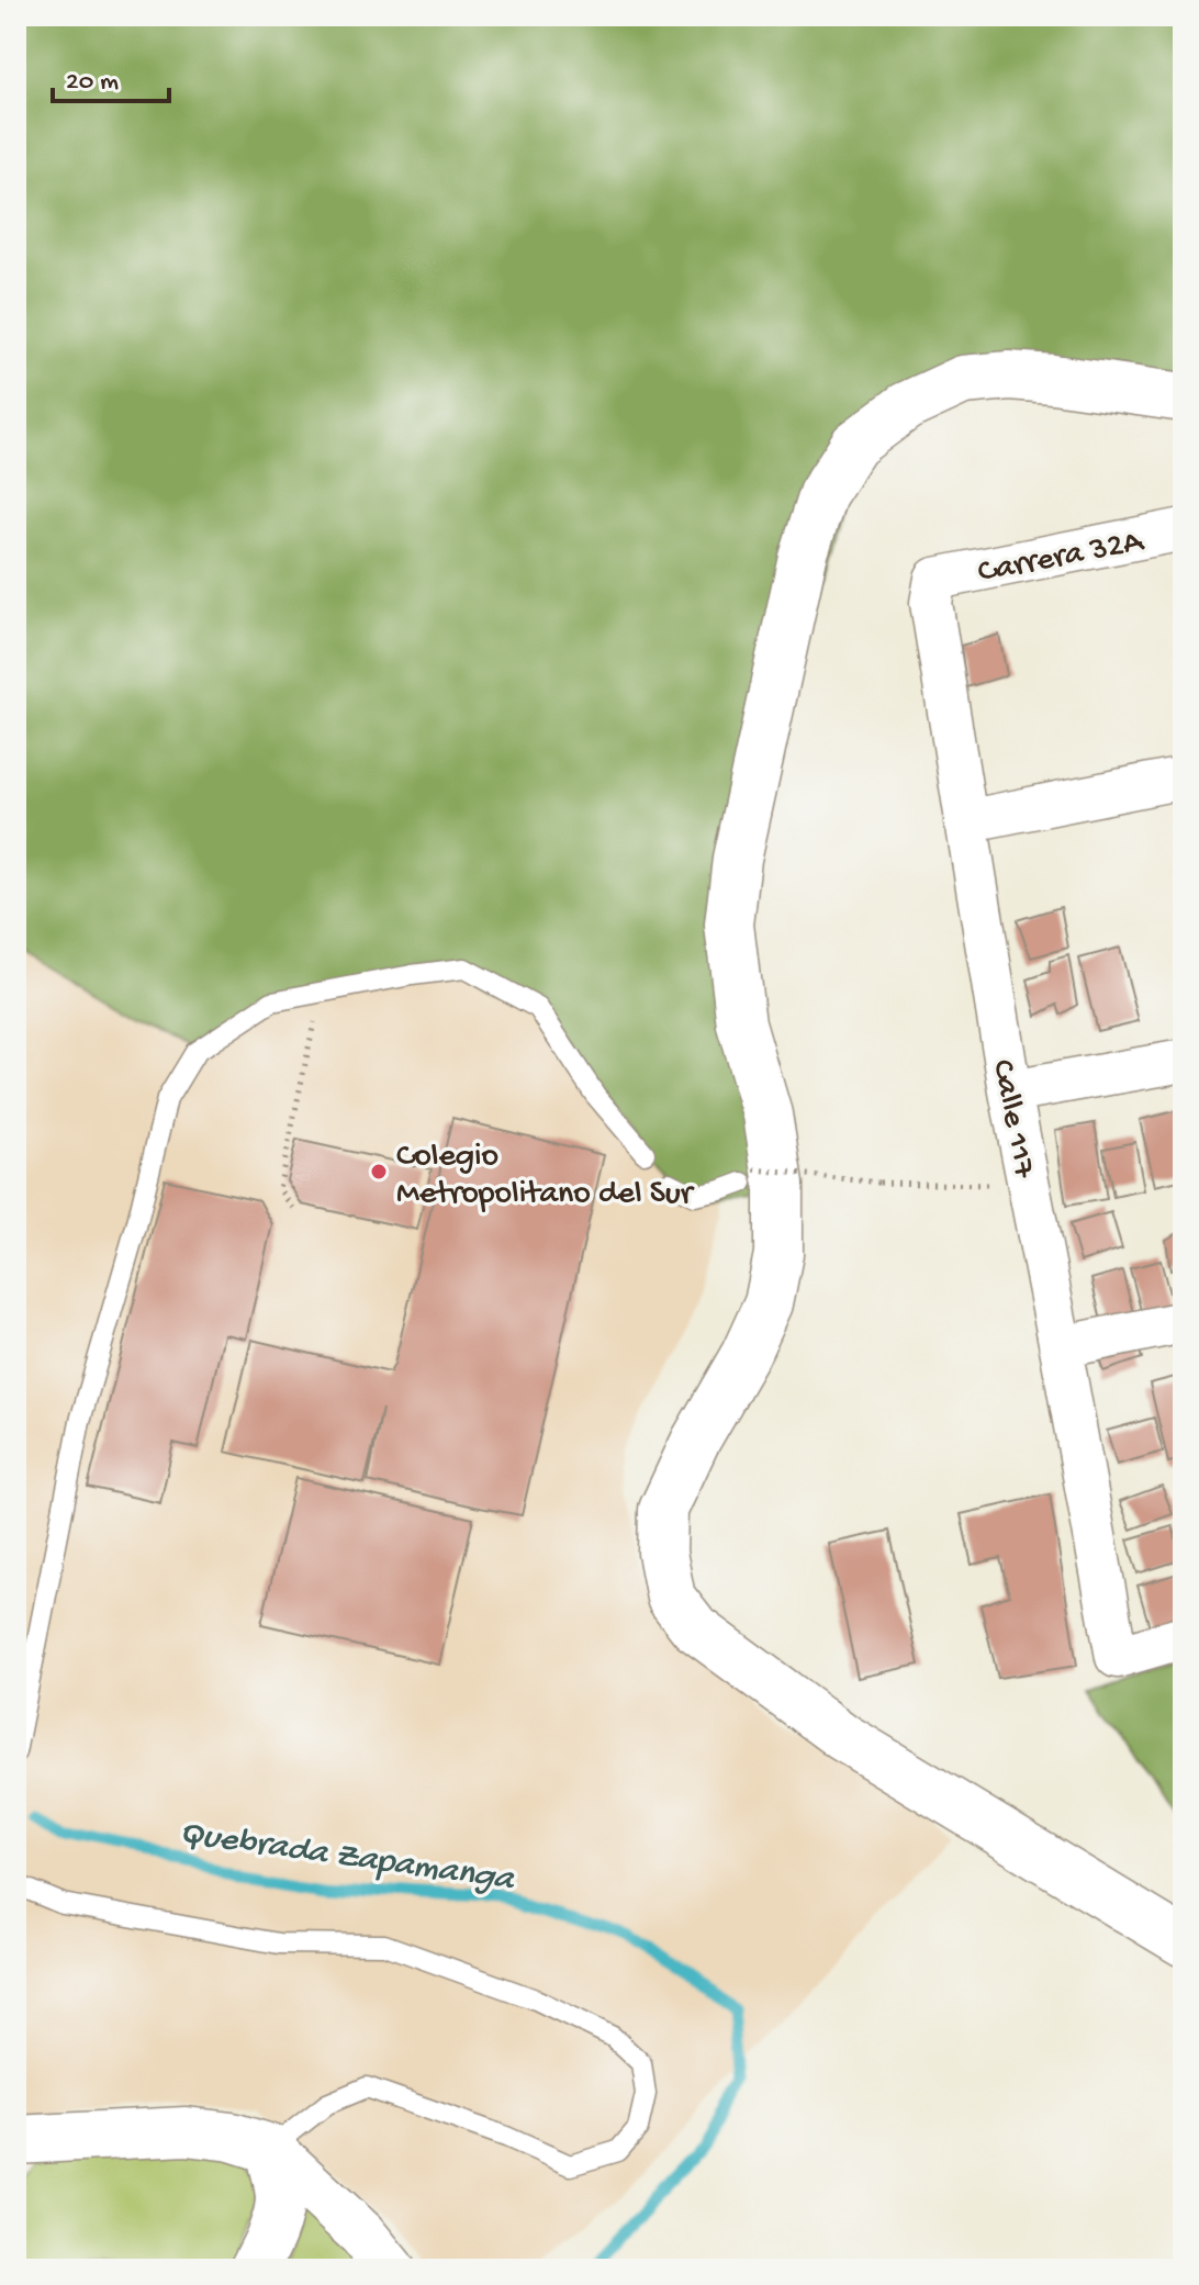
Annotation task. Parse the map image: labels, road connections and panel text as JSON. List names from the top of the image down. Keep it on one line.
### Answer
{"streets":{"street":["Carrera 32A","Calle 117"]},"crossings":[["Carrera 32A","Calle 117"]],"water":["Quebrada Zapamanga"],"places":["Colegio Metropolitano del Sur"],"scale_bar":"20 m"}
